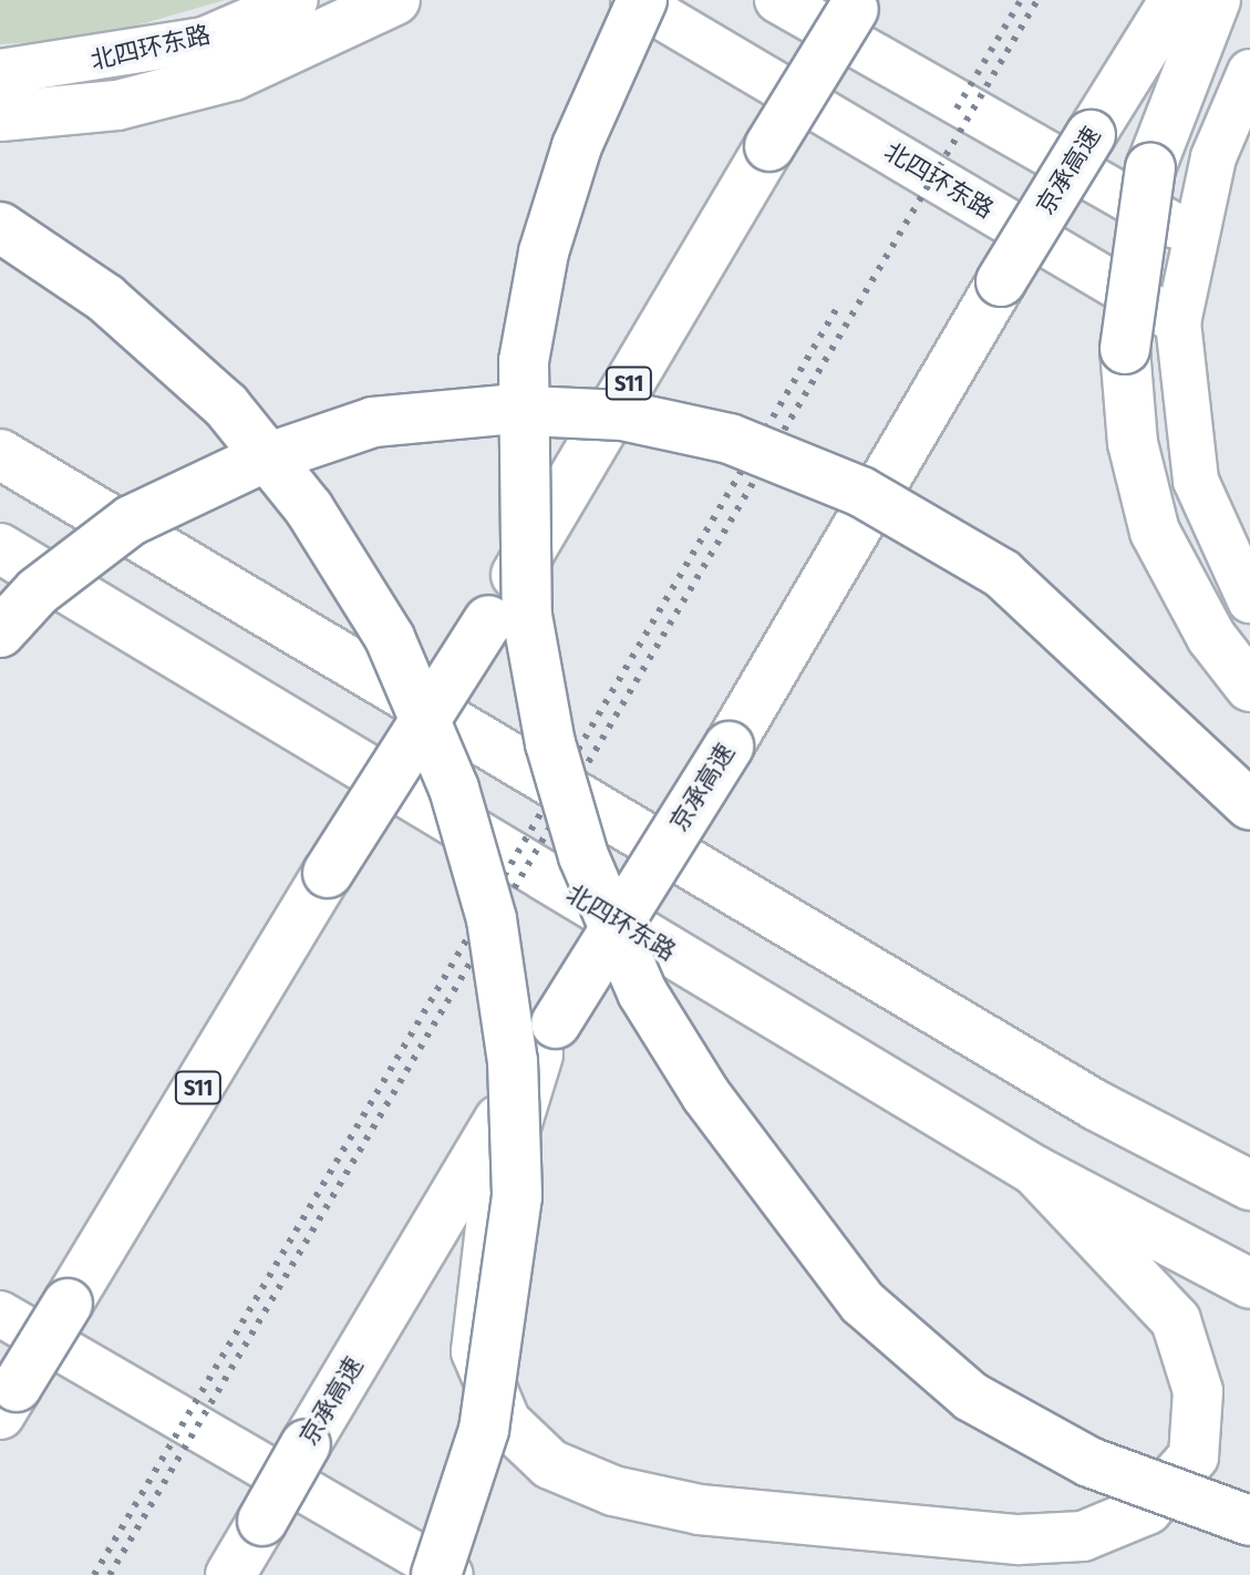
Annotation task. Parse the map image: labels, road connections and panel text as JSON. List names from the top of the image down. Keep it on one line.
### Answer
{"streets":{"highway":["北四环东路","京承高速","S11"]}}
